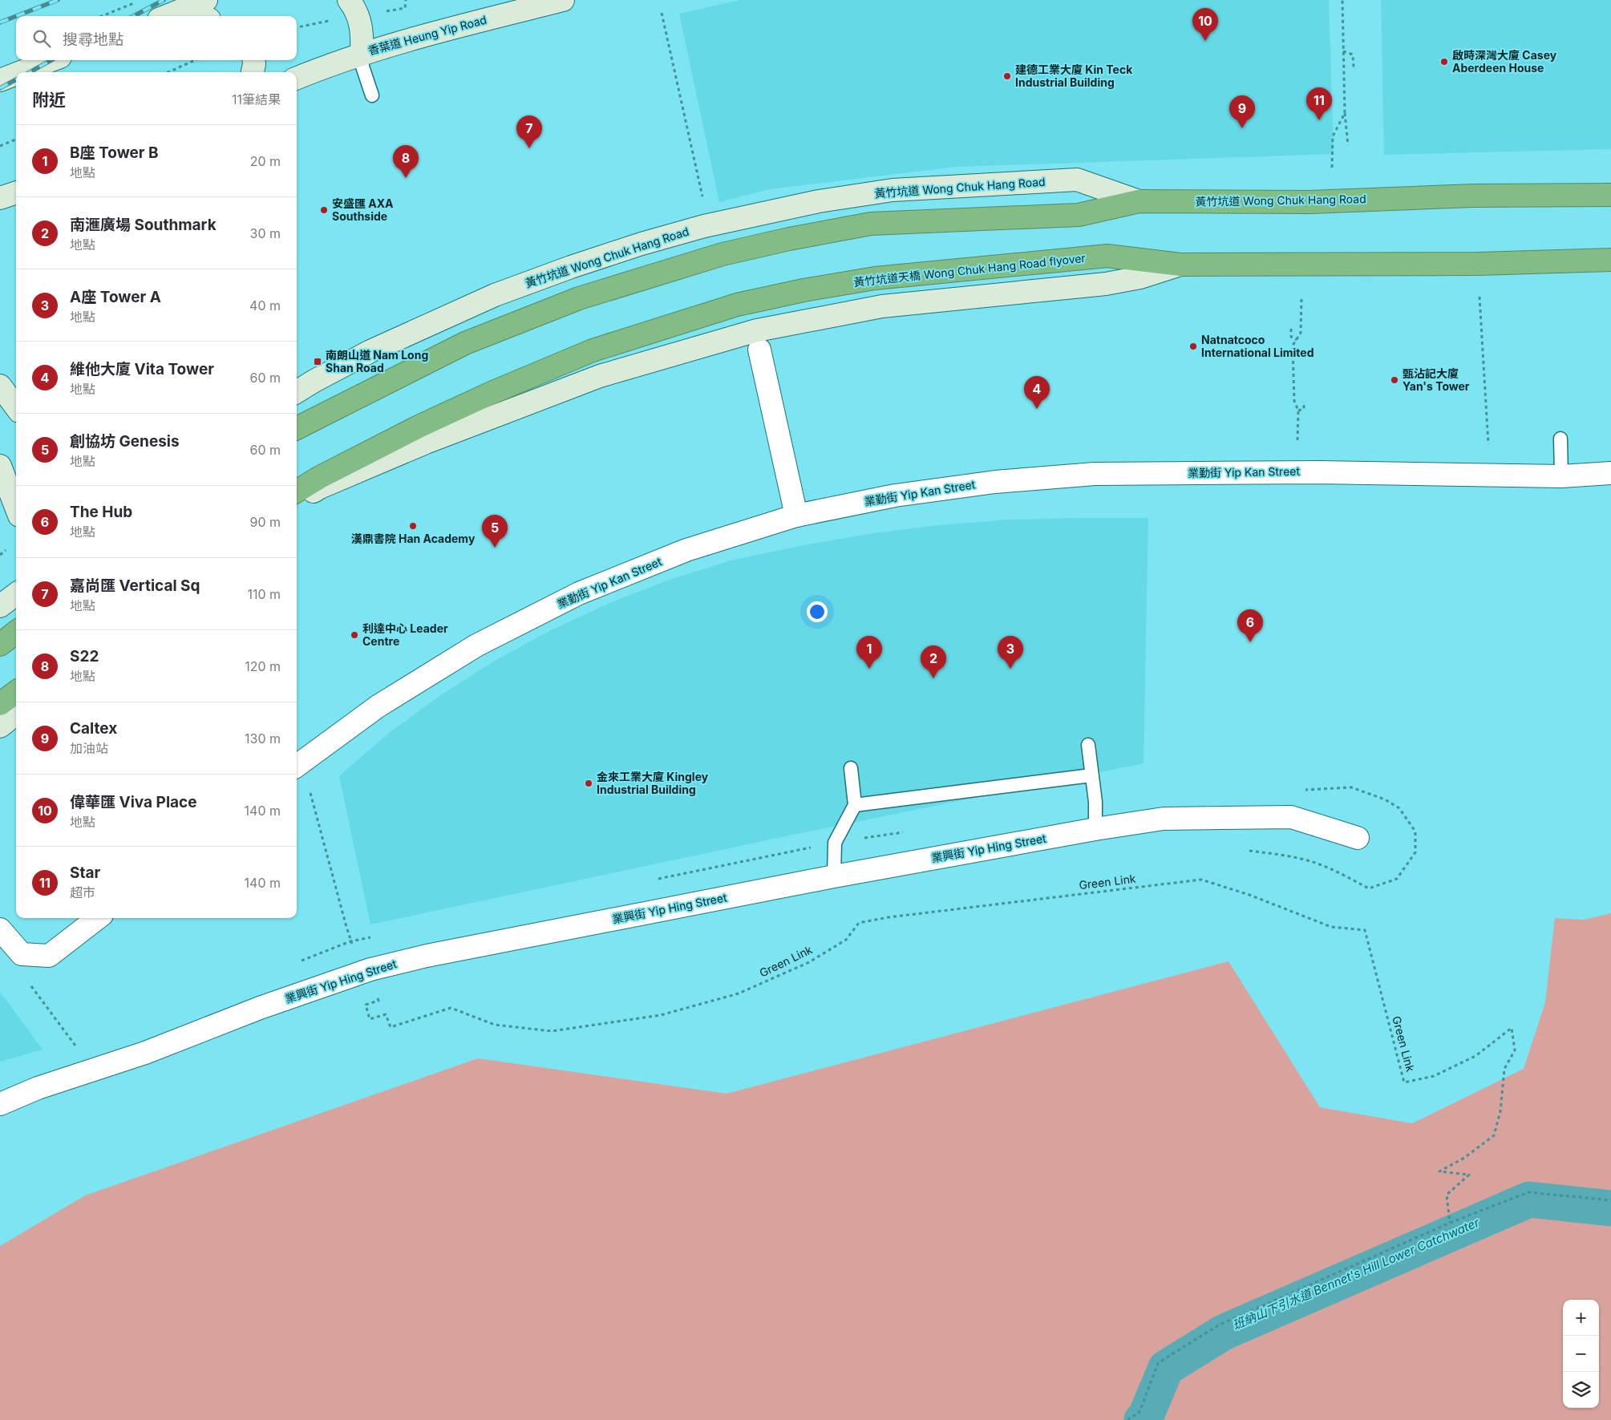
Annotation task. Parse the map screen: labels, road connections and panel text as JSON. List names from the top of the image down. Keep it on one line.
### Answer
{"streets":{"highway":["黃竹坑道 Wong Chuk Hang Road","黃竹坑道天橋 Wong Chuk Hang Road flyover"],"main road":["香葉道 Heung Yip Road"],"street":["業勤街 Yip Kan Street","業興街 Yip Hing Street"],"path":["Green Link"]},"water":["班納山下引水道 Bennet's Hill Lower Catchwater"],"places":{"other":["啟時深灣大廈 Casey Aberdeen House","建德工業大廈 Kin Teck Industrial Building","安盛匯 AXA Southside","Natnatcoco International Limited","甄沾記大廈 Yan's Tower","漢鼎書院 Han Academy","利達中心 Leader Centre","金來工業大廈 Kingley Industrial Building"],"transit":["南朗山道 Nam Long Shan Road"]},"page":{"pins":["10","11","9","7","8","4","5","6","1","3","2"],"search":"搜尋地點","heading":["附近","11筆結果"],"list":[{"mark":"1","name":"B座 Tower B","note":"地點","value":"20 m"},{"mark":"2","name":"南滙廣場 Southmark","note":"地點","value":"30 m"},{"mark":"3","name":"A座 Tower A","note":"地點","value":"40 m"},{"mark":"4","name":"維他大廈 Vita Tower","note":"地點","value":"60 m"},{"mark":"5","name":"創協坊 Genesis","note":"地點","value":"60 m"},{"mark":"6","name":"The Hub","note":"地點","value":"90 m"},{"mark":"7","name":"嘉尚匯 Vertical Sq","note":"地點","value":"110 m"},{"mark":"8","name":"S22","note":"地點","value":"120 m"},{"mark":"9","name":"Caltex","note":"加油站","value":"130 m"},{"mark":"10","name":"偉華匯 Viva Place","note":"地點","value":"140 m"},{"mark":"11","name":"Star","note":"超市","value":"140 m"}],"map_buttons":["+","−"]}}
